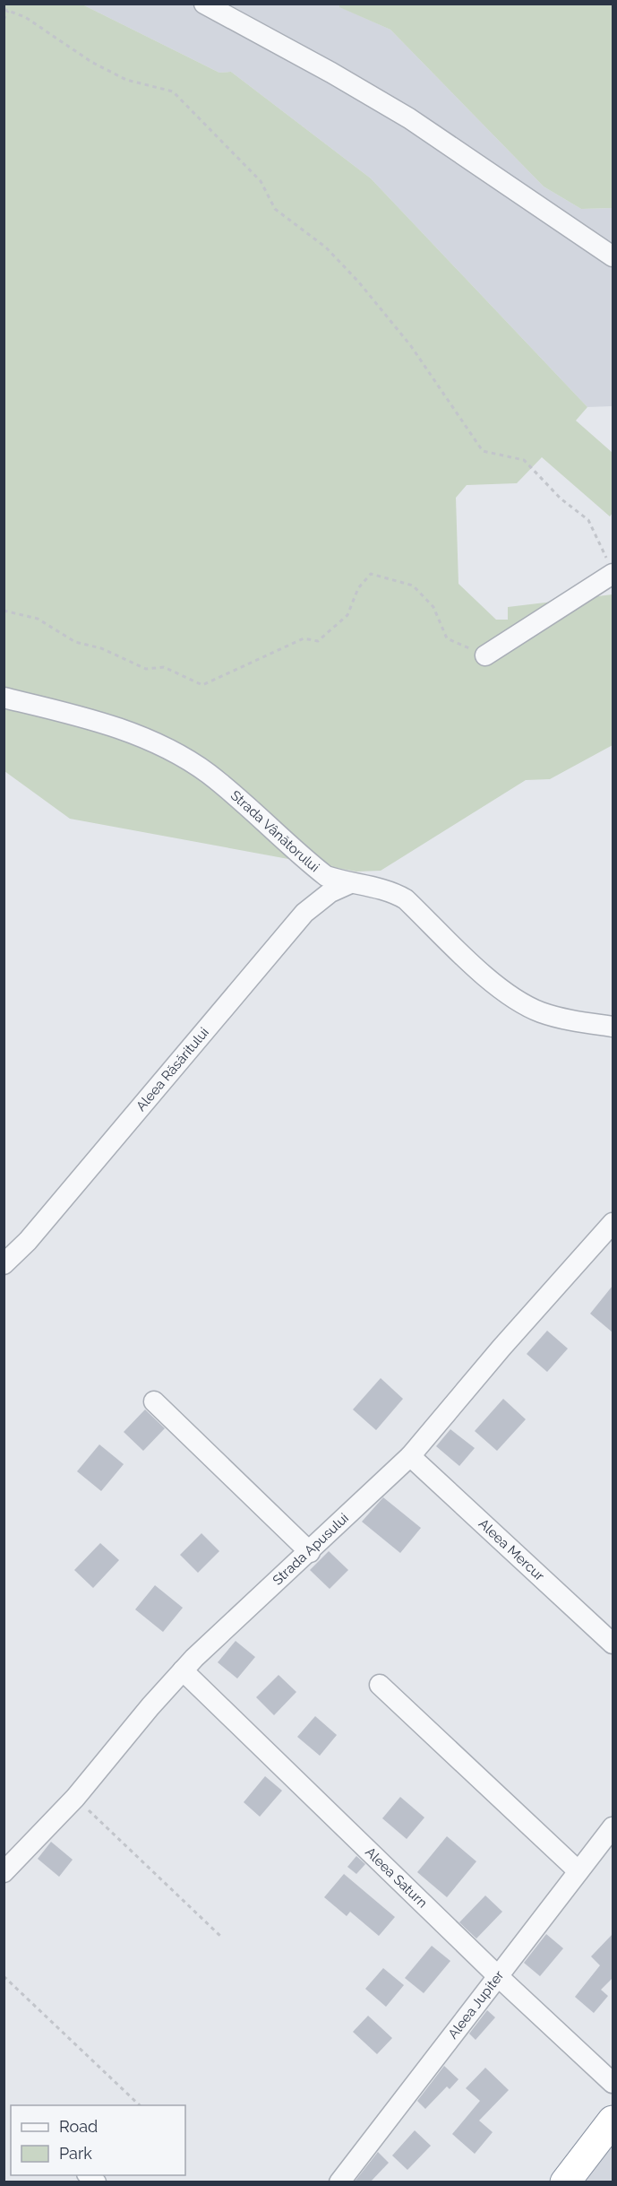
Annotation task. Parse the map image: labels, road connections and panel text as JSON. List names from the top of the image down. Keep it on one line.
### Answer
{"streets":{"street":["Strada Vânătorului","Aleea Răsăritului","Strada Apusului","Aleea Mercur","Aleea Saturn","Aleea Jupiter"]},"crossings":[["Strada Vânătorului","Aleea Răsăritului"],["Strada Apusului","Aleea Mercur"],["Strada Apusului","Aleea Saturn"],["Aleea Saturn","Aleea Jupiter"]],"legend":["Road","Park"]}
